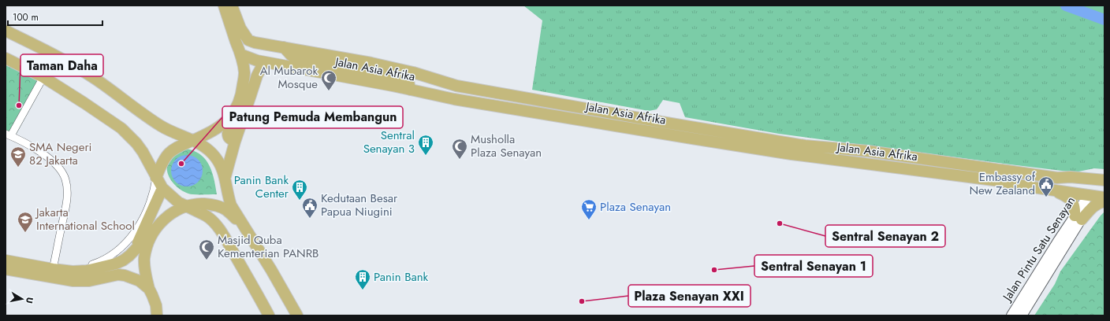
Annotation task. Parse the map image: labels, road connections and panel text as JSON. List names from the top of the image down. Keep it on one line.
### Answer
{"streets":{"main road":["Jalan Asia Afrika","Jalan Pintu Satu Senayan"]},"crossings":[["Jalan Asia Afrika","Jalan Pintu Satu Senayan"]],"places":{"mosque":["Al Mubarok Mosque","Musholla Plaza Senayan","Masjid Quba Kementerian PANRB"],"other":["Taman Daha","Patung Pemuda Membangun","Sentral Senayan 2","Sentral Senayan 1","Plaza Senayan XXI"],"building":["Sentral Senayan 3","Panin Bank Center","Panin Bank"],"school or university":["SMA Negeri 82 Jakarta","Jakarta International School"],"public building":["Embassy of New Zealand","Kedutaan Besar Papua Niugini"],"supermarket":["Plaza Senayan"]},"scale_bar":"100 m","north":"right"}
